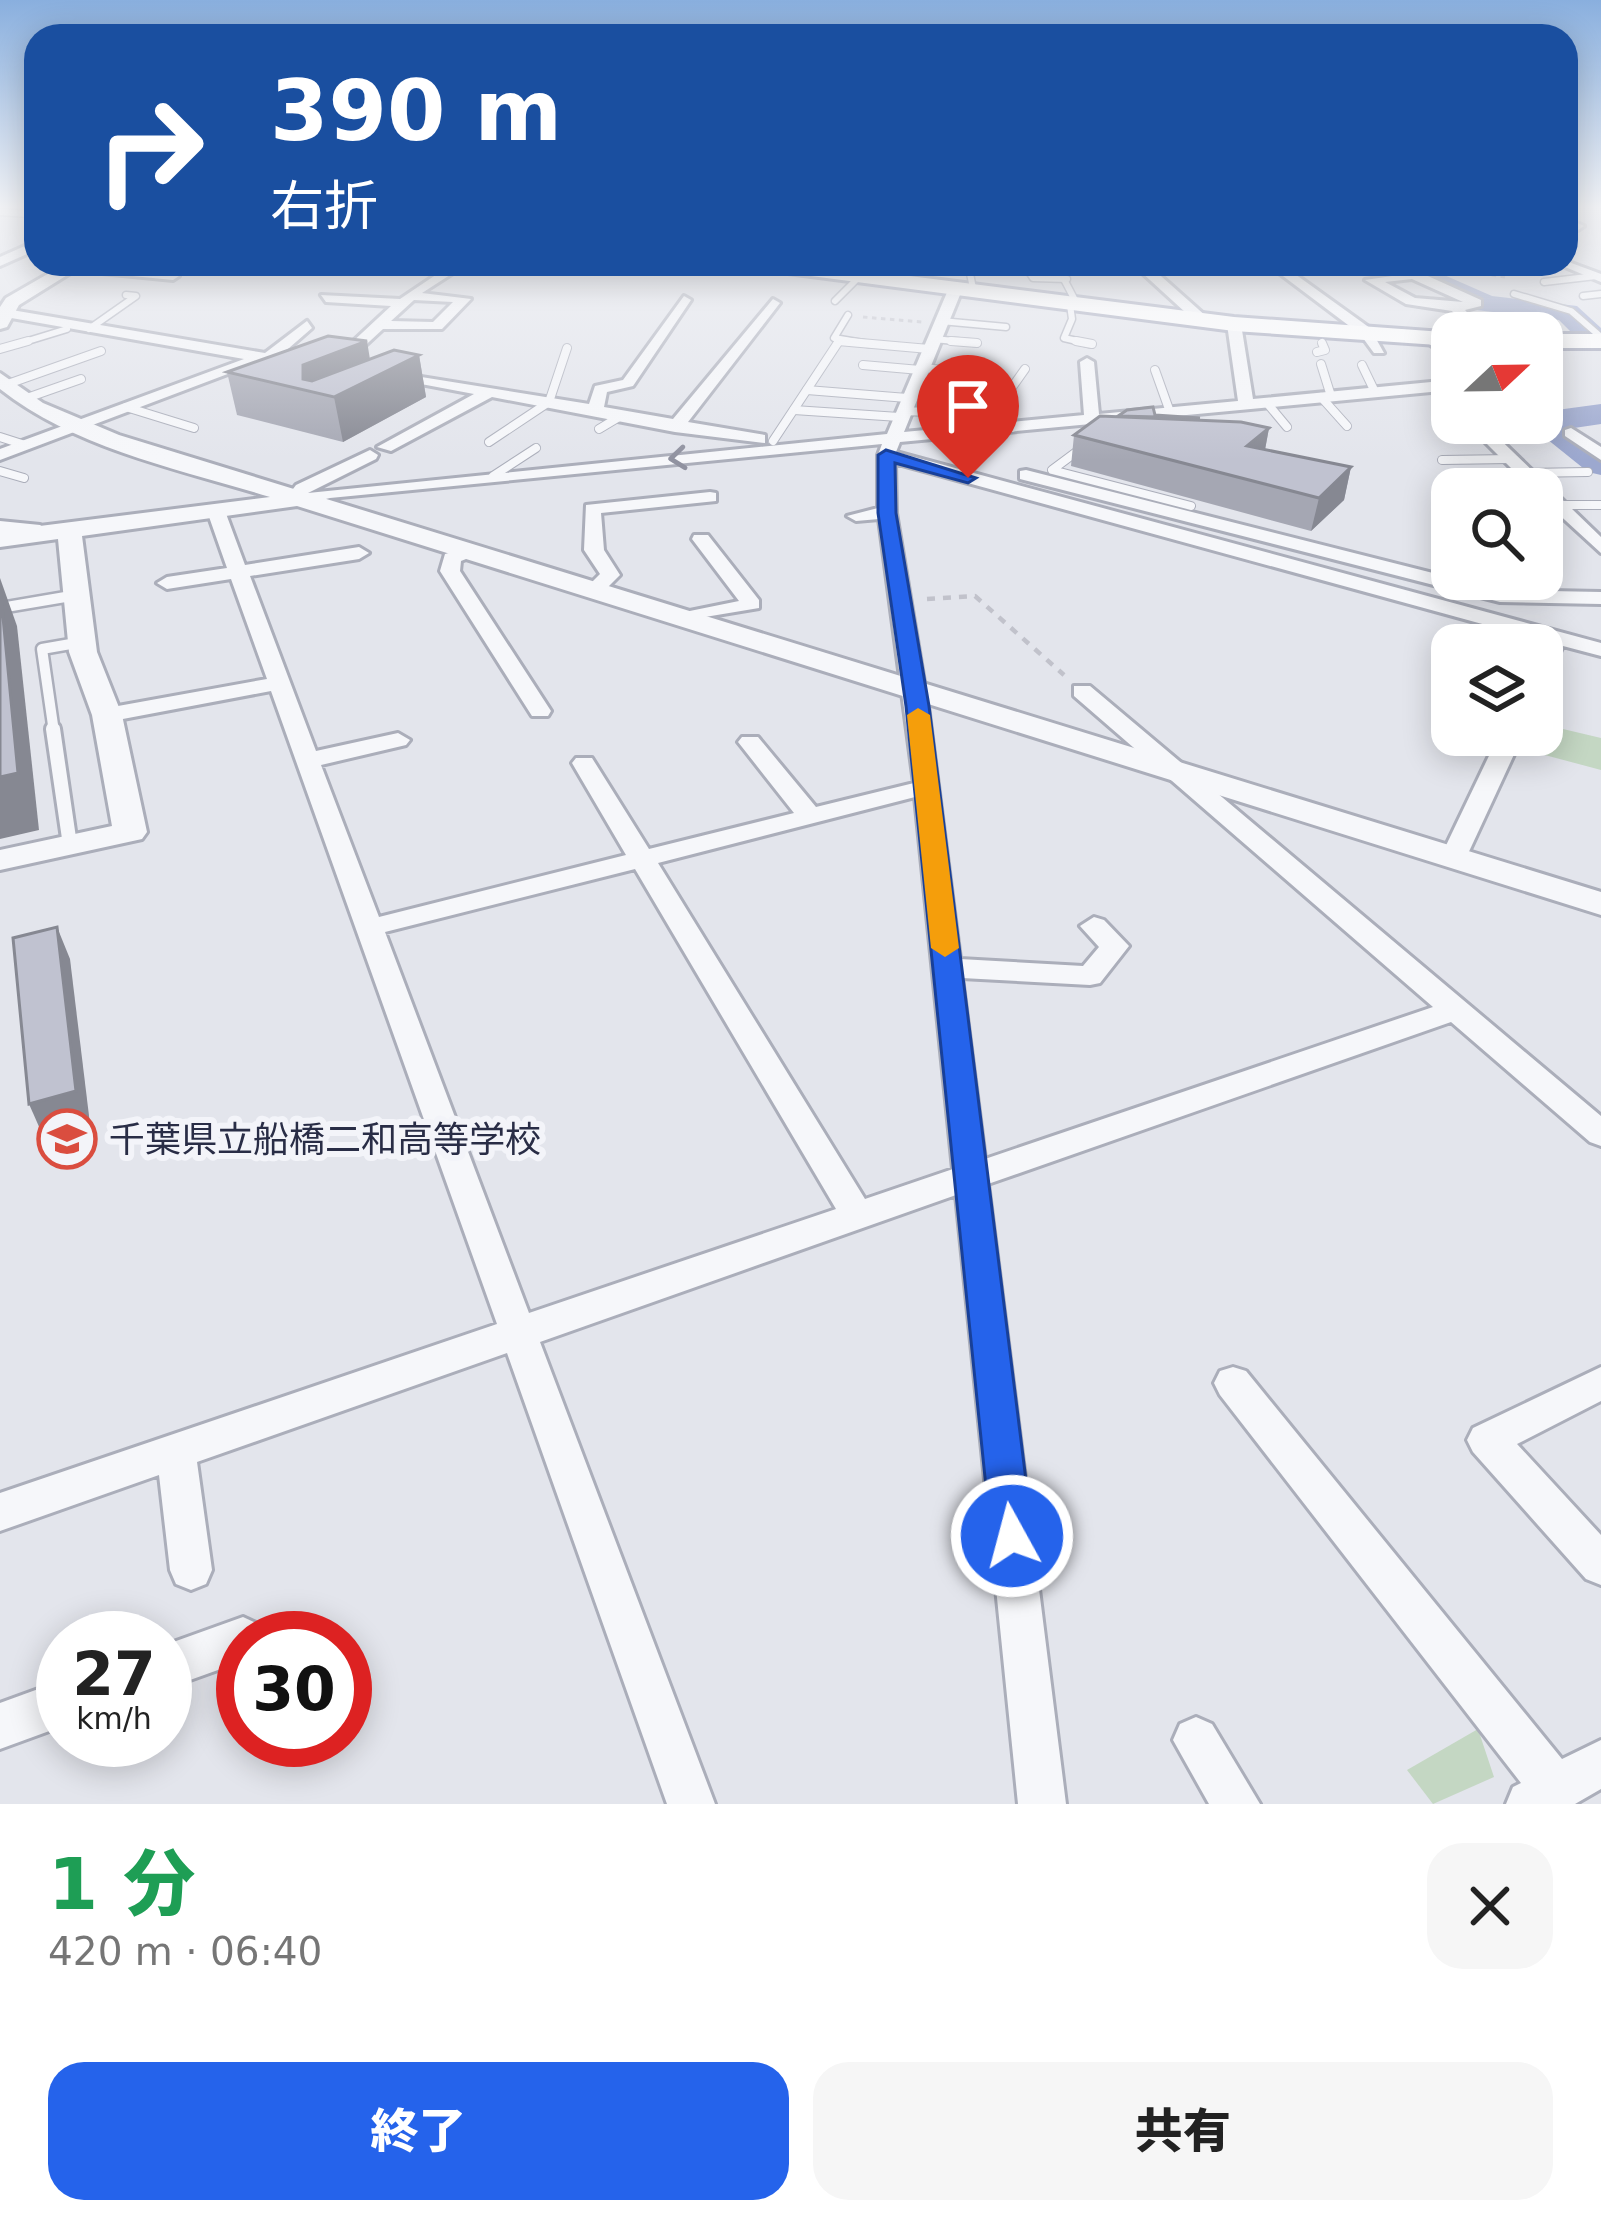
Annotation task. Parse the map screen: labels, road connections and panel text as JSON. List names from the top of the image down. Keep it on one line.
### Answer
{"places":{"school or university":["千葉県立船橋二和高等学校"]},"north":"right","page":{"turn":["390 m","右折"],"speed":"27 km/h","limit":"30","heading":["1 分","420 m · 06:40"],"buttons":["終了","共有"]}}
